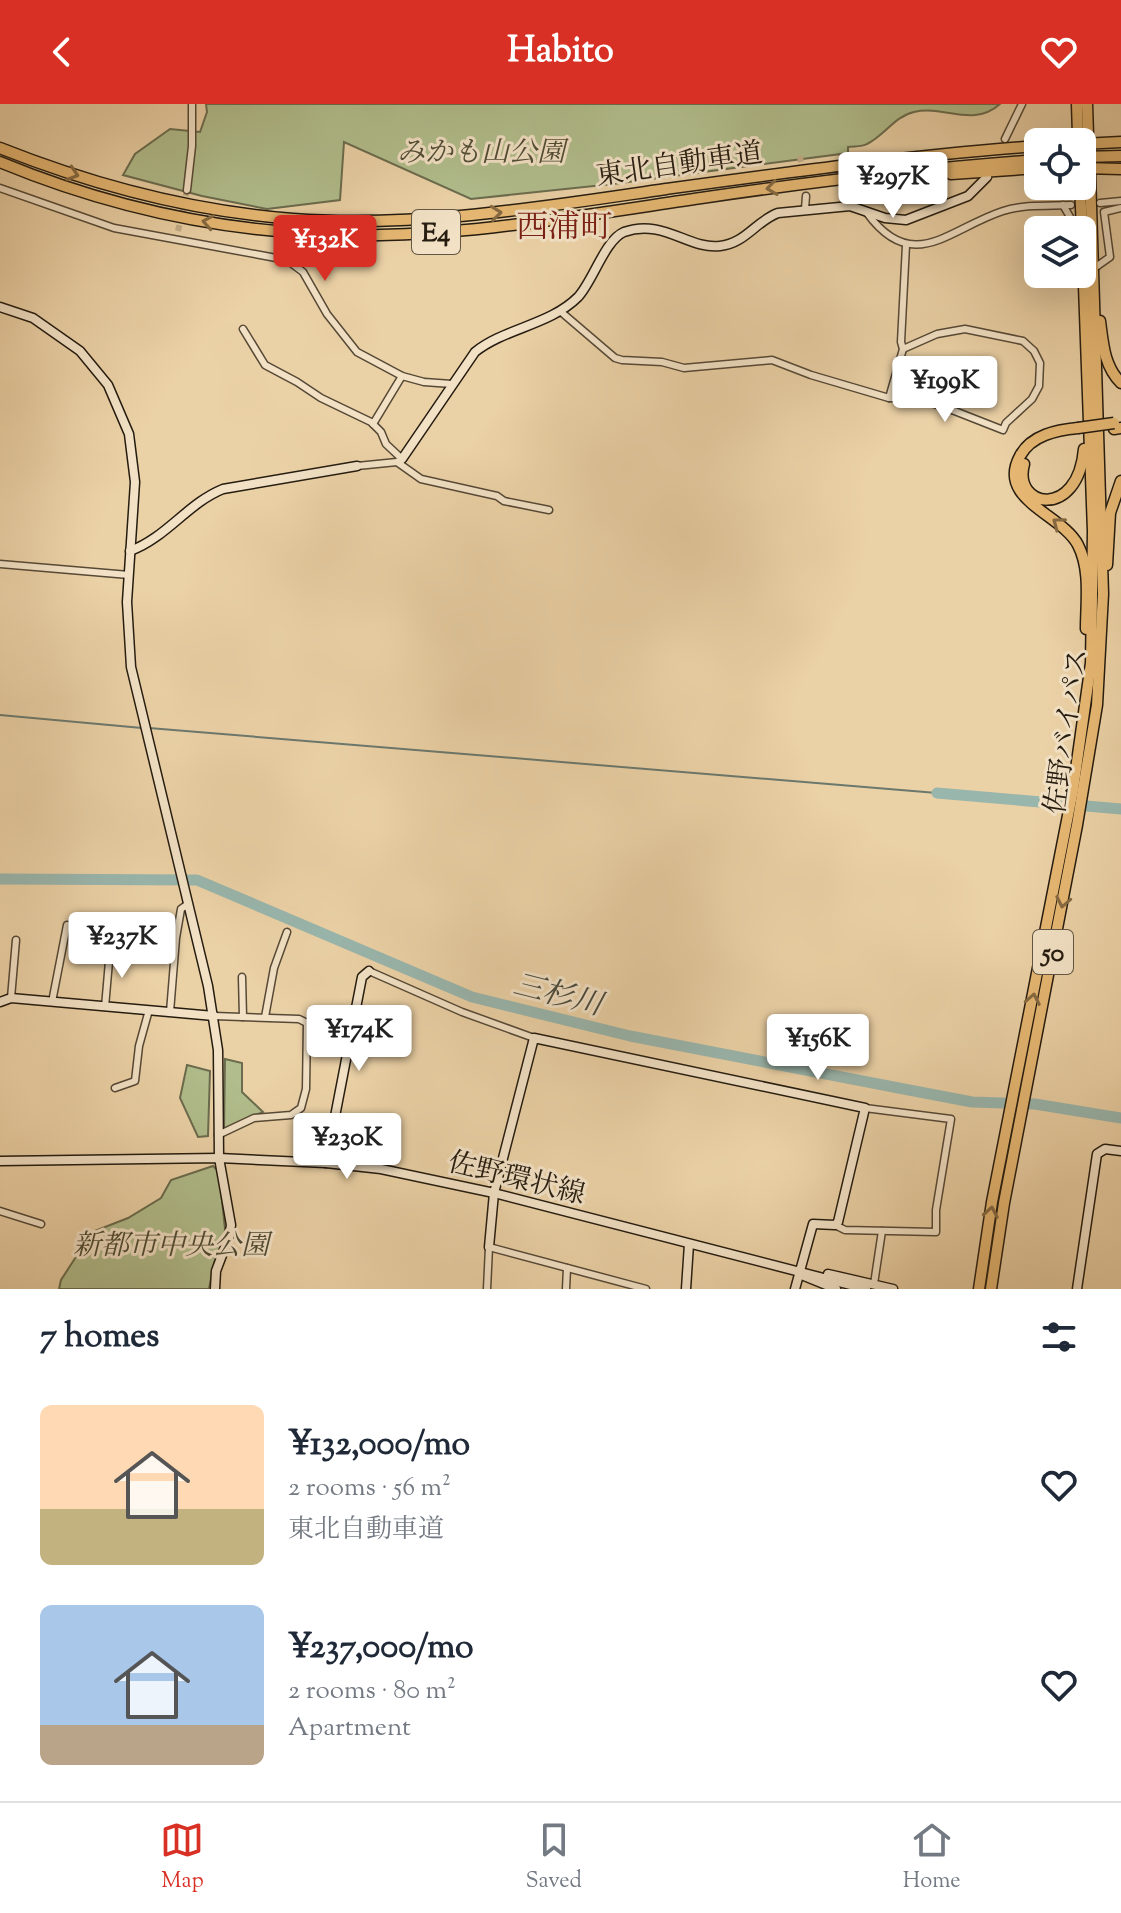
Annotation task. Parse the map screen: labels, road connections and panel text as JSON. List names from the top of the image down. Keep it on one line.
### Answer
{"streets":{"highway":["東北自動車道","E4","佐野バイパス","50"],"street":["佐野環状線"]},"districts":["西浦町"],"water":["三杉川"],"parks":["みかも山公園","新都市中央公園"],"page":{"header":"Habito","price":["¥297K","¥132K","¥199K","¥237K","¥174K","¥156K","¥230K"],"heading":"7 homes","list":[{"name":"¥132,000/mo","note":"2 rooms · 56 m² · 東北自動車道"},{"name":"¥237,000/mo","note":"2 rooms · 80 m² · Apartment"}],"tabs":["Map","Saved","Home"]}}
